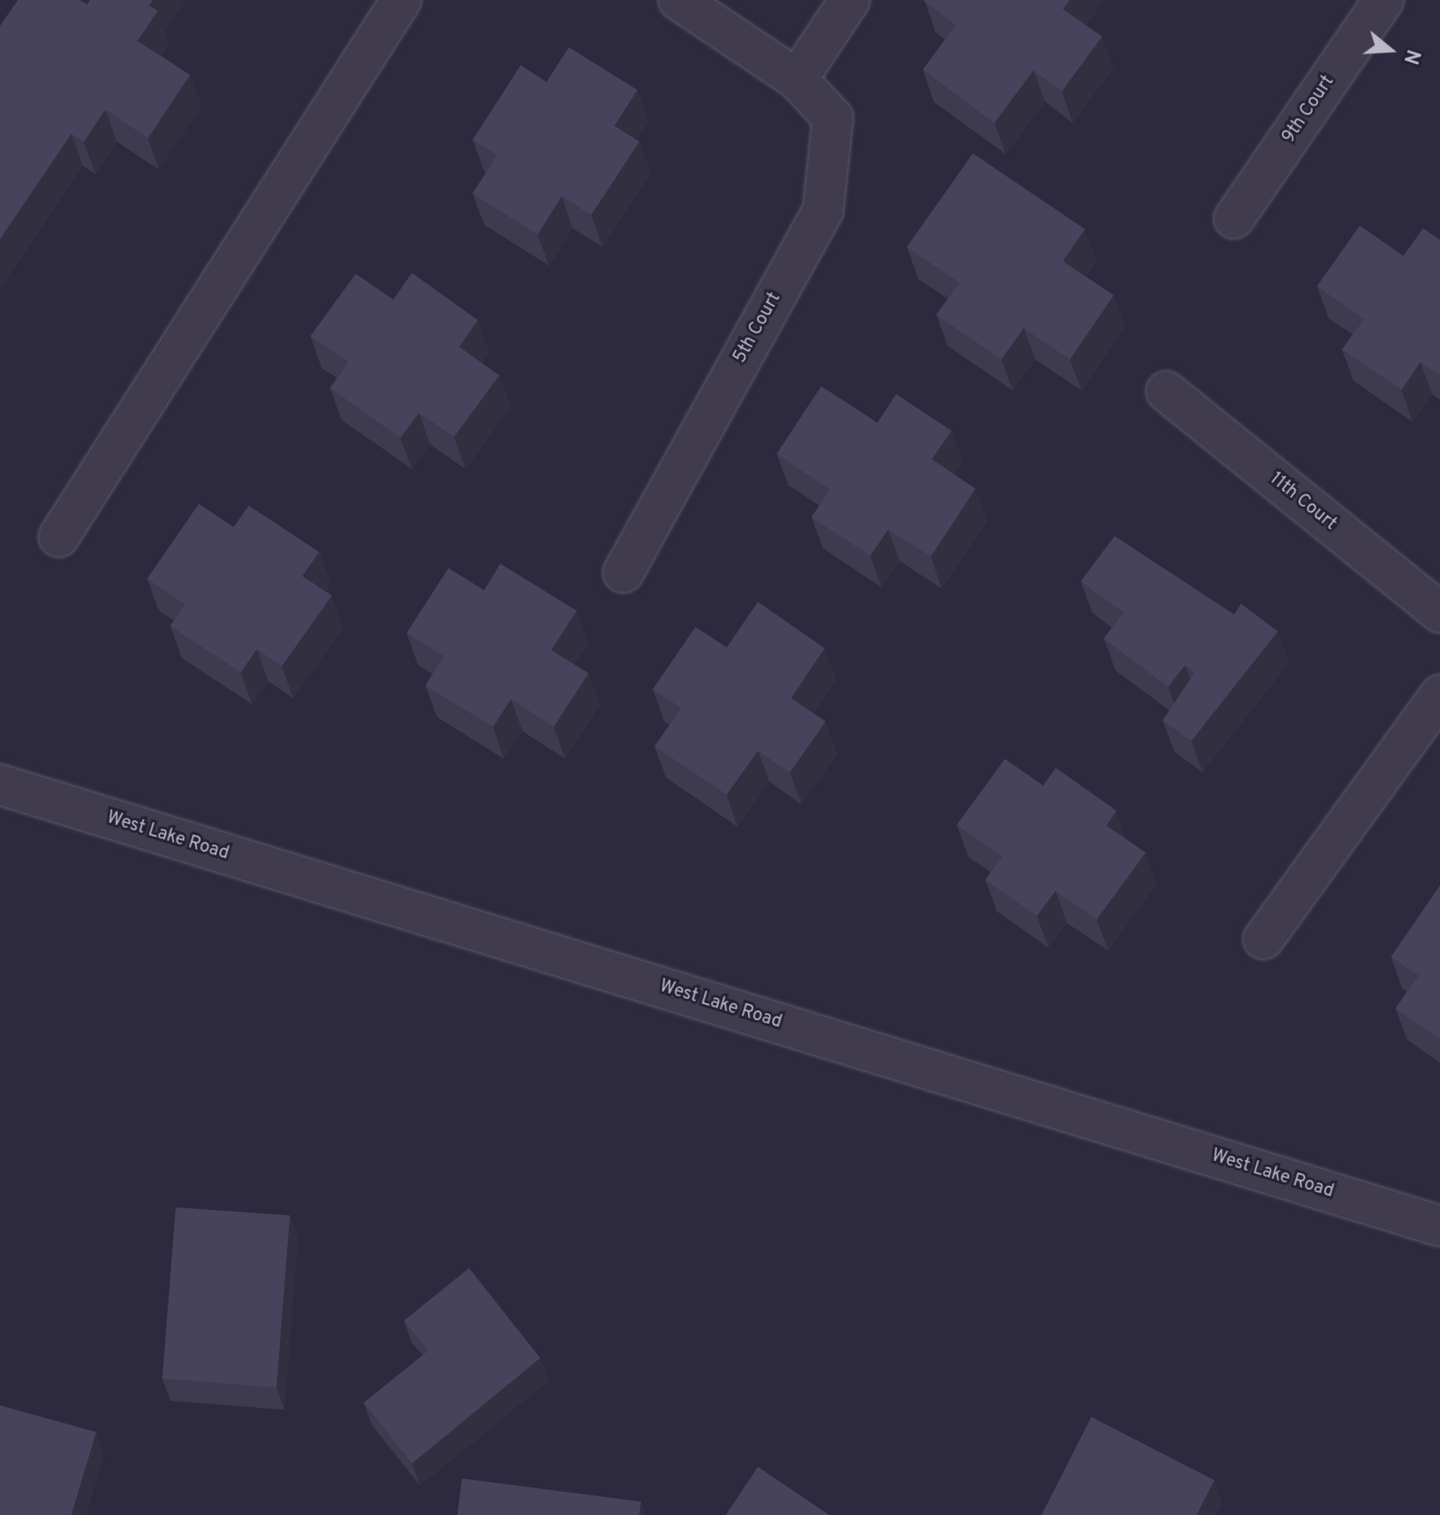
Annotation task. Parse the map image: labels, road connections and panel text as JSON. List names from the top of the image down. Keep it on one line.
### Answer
{"streets":{"street":["9th Court","5th Court","11th Court","West Lake Road"]},"north":"right"}
